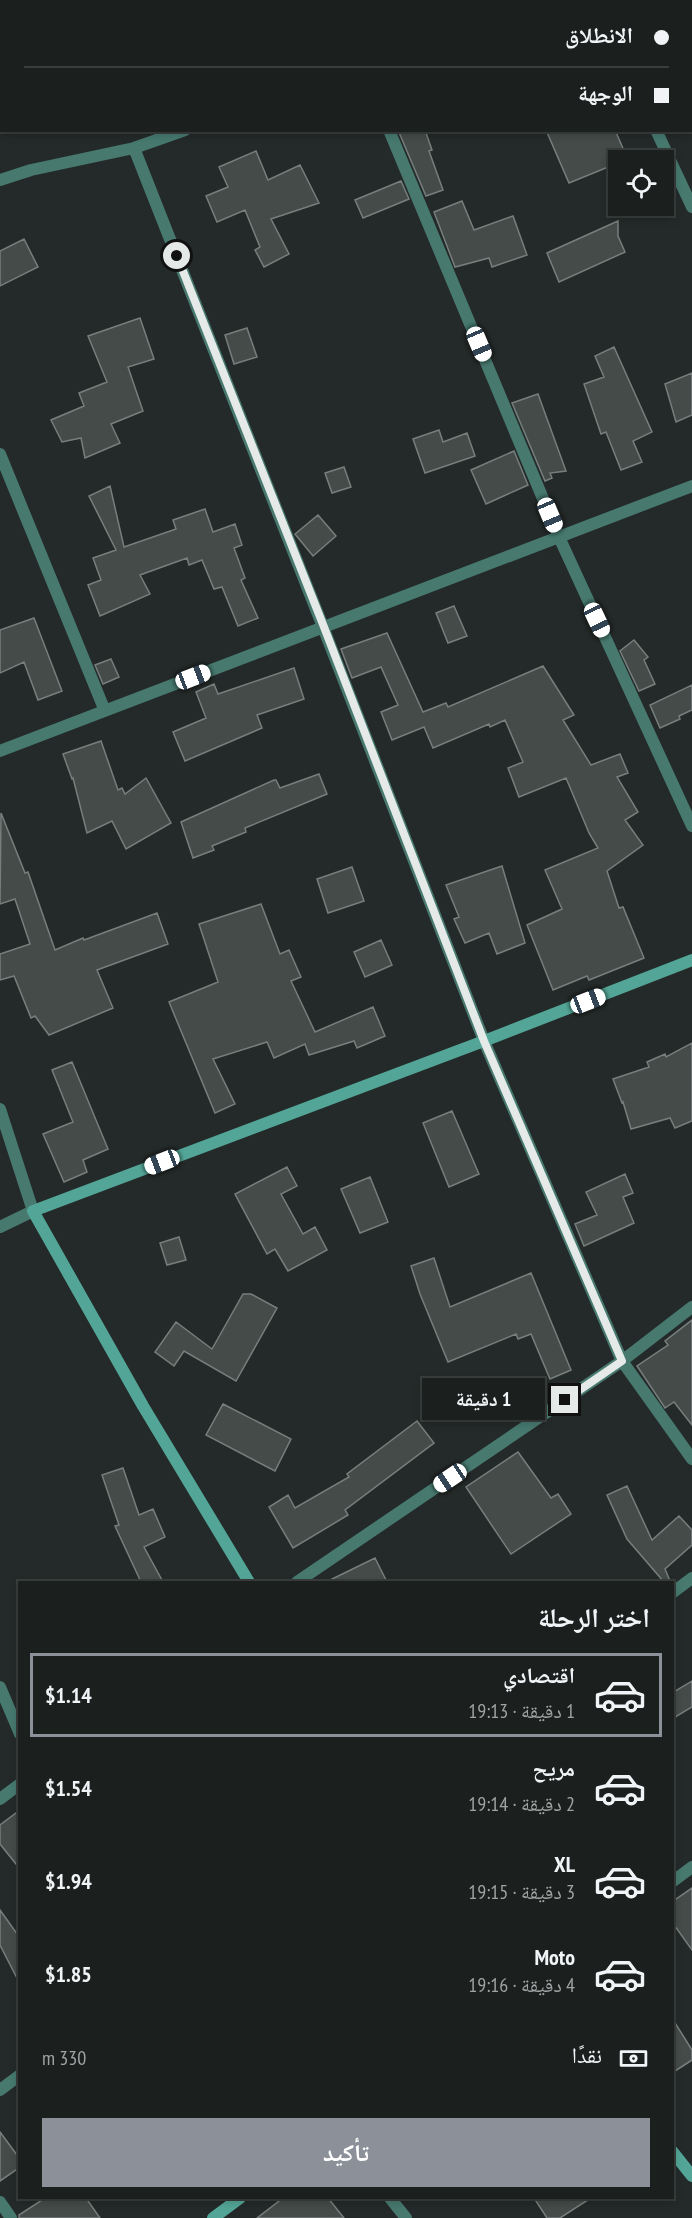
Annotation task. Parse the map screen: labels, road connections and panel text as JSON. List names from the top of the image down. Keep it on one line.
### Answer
{"page":{"banner":["الانطلاق","الوجهة"],"bubble":"1 دقيقة","heading":"اختر الرحلة","list":[{"name":"اقتصادي","note":"1 دقيقة · 19:13","value":"$1.14"},{"name":"مريح","note":"2 دقيقة · 19:14","value":"$1.54"},{"name":"XL","note":"3 دقيقة · 19:15","value":"$1.94"},{"name":"Moto","note":"4 دقيقة · 19:16","value":"$1.85"}],"pay":["نقدًا","330 m"],"buttons":"تأكيد"}}
